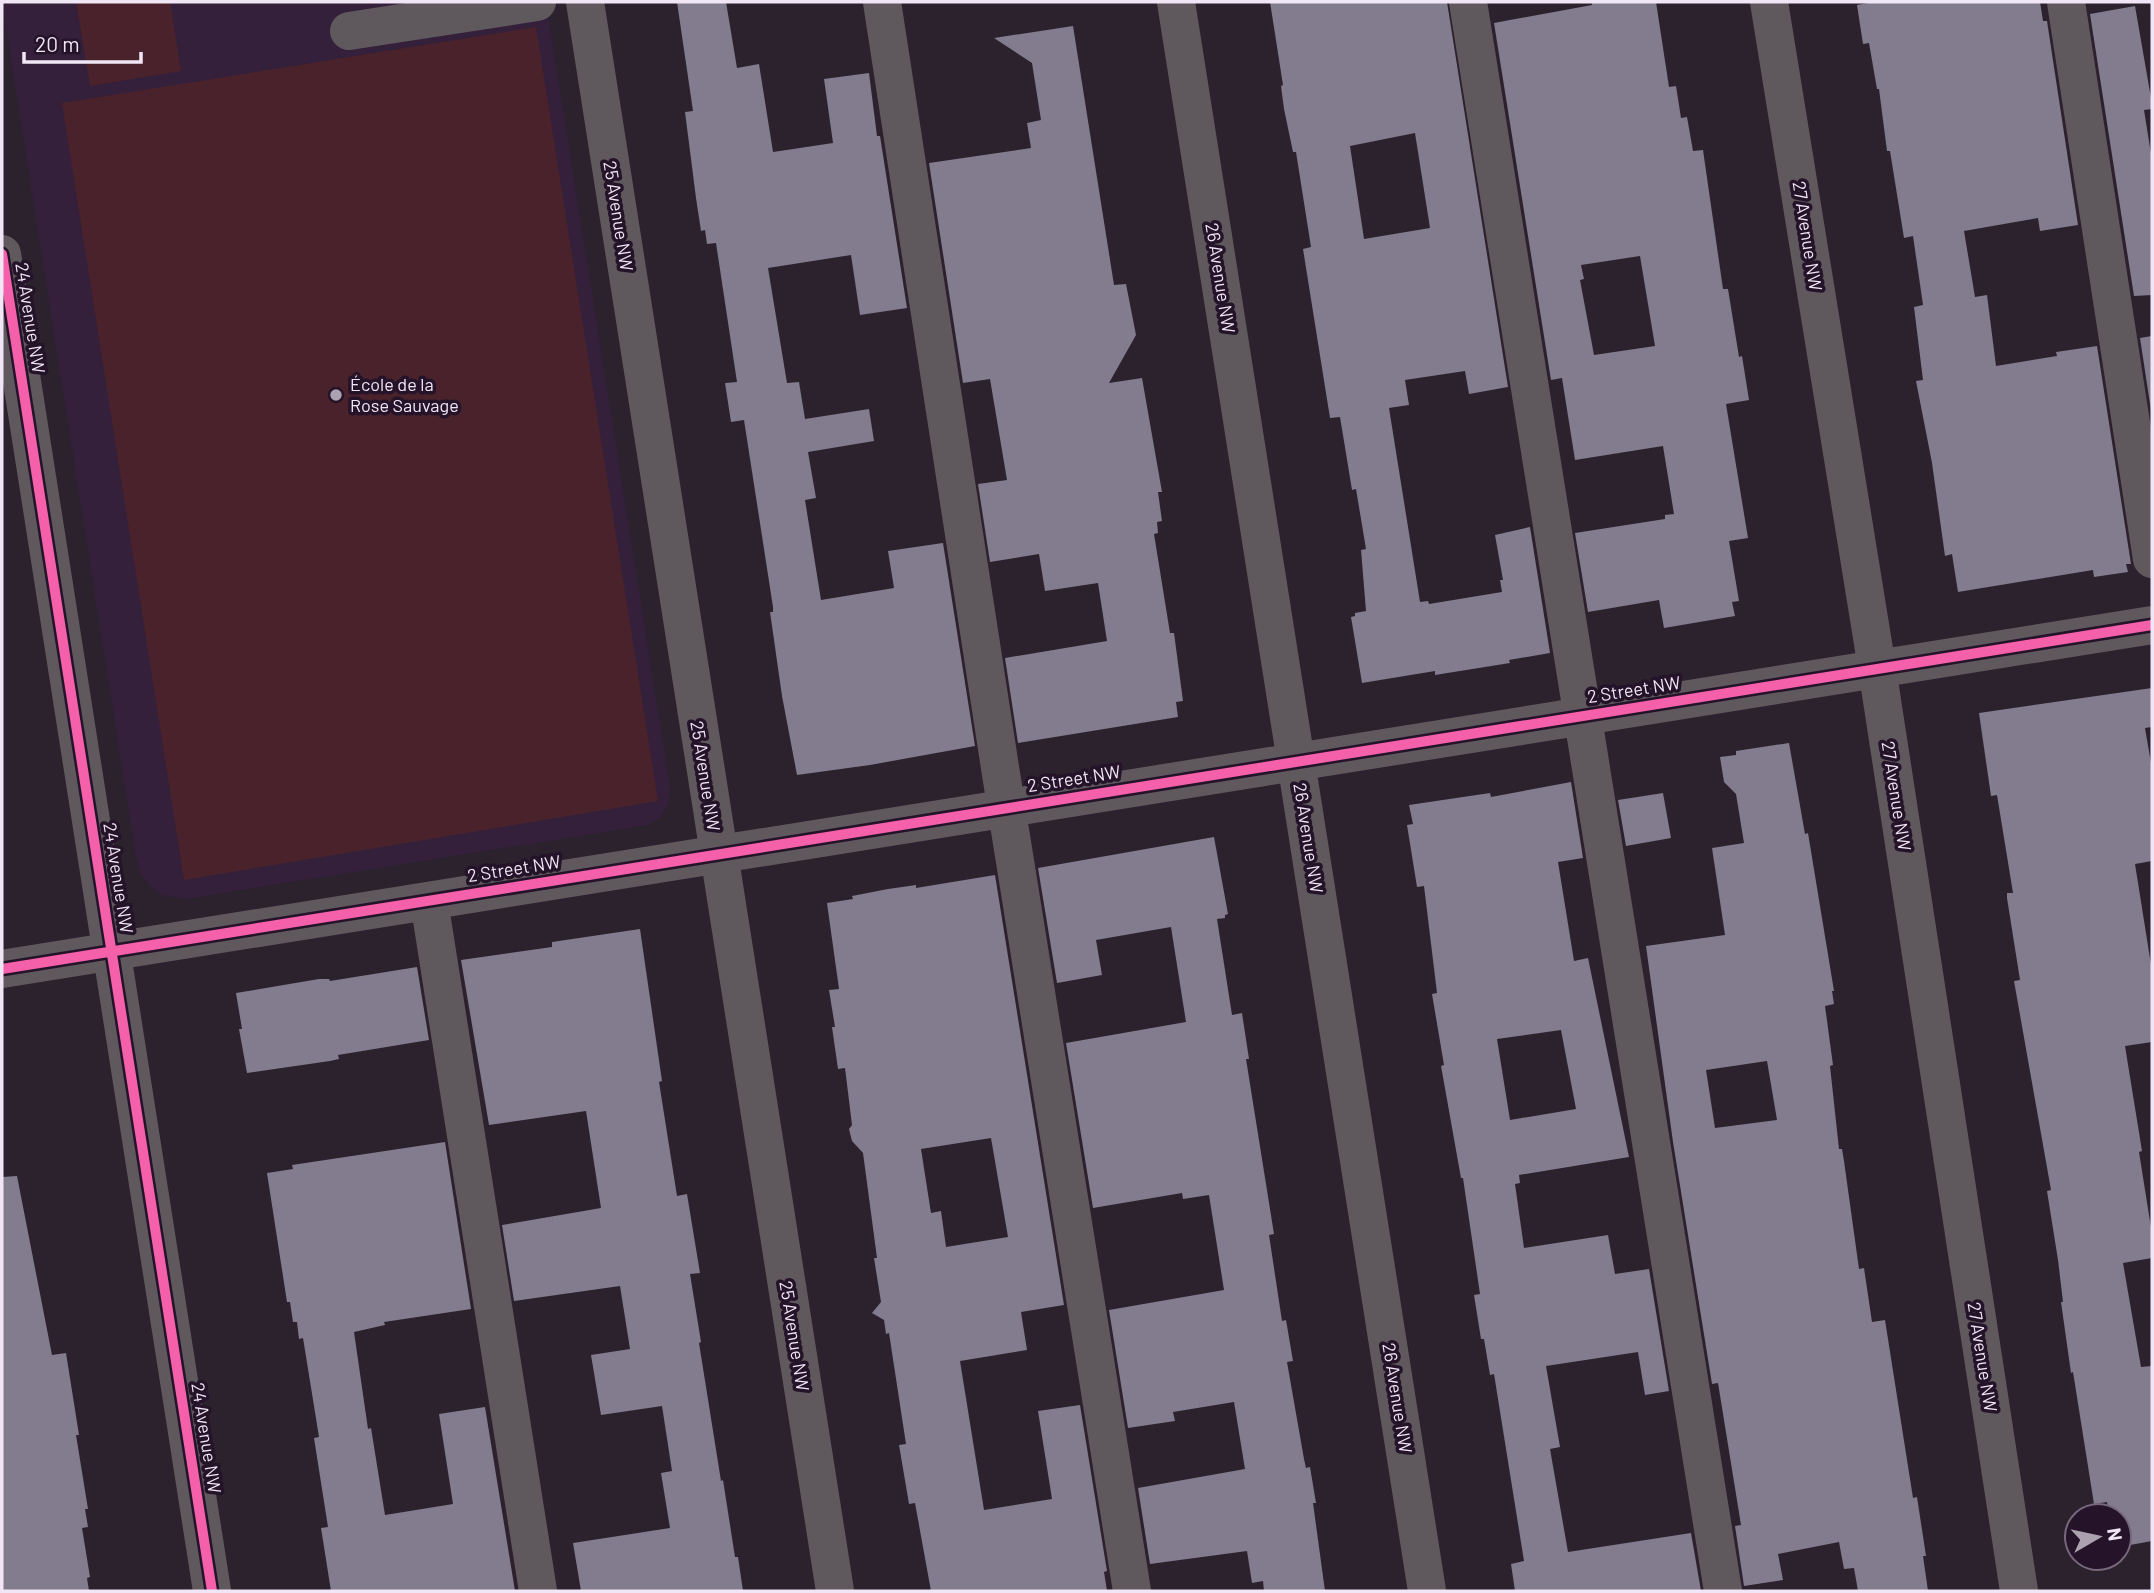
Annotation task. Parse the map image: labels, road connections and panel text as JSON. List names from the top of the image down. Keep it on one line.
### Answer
{"streets":{"street":["25 Avenue NW","27 Avenue NW","26 Avenue NW","24 Avenue NW","2 Street NW"]},"crossings":[["25 Avenue NW","2 Street NW"],["27 Avenue NW","2 Street NW"],["26 Avenue NW","2 Street NW"],["24 Avenue NW","2 Street NW"]],"places":["École de la Rose Sauvage"],"scale_bar":"20 m","north":"right"}
